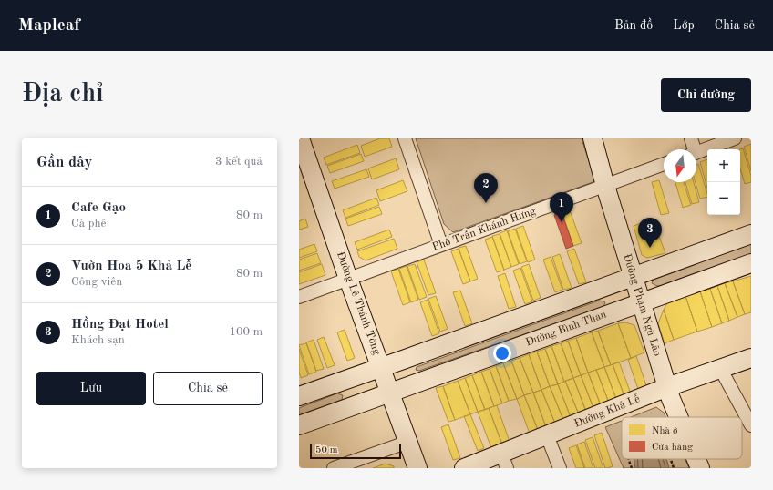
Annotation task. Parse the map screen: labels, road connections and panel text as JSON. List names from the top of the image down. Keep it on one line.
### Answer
{"streets":{"street":["Phố Trần Khánh Hưng","Đường Lê Thánh Tông","Đường Phạm Ngũ Lão","Đường Bình Than","Đường Khả Lễ"]},"crossings":[["Phố Trần Khánh Hưng","Đường Lê Thánh Tông"],["Phố Trần Khánh Hưng","Đường Phạm Ngũ Lão"],["Đường Lê Thánh Tông","Đường Bình Than"],["Đường Phạm Ngũ Lão","Đường Bình Than"],["Đường Phạm Ngũ Lão","Đường Khả Lễ"]],"legend":["Nhà ở","Cửa hàng"],"scale_bar":"50 m","north":"bottom","page":{"header":"Mapleaf","nav":["Bản đồ","Lớp","Chia sẻ"],"buttons":["Chỉ đường",["Lưu","Chia sẻ"]],"title":"Địa chỉ","heading":["Gần đây","3 kết quả"],"map_buttons":["+","−"],"pins":["2","1","3"],"list":[{"mark":"1","name":"Cafe Gạo","note":"Cà phê","value":"80 m"},{"mark":"2","name":"Vườn Hoa 5 Khả Lễ","note":"Công viên","value":"80 m"},{"mark":"3","name":"Hồng Đạt Hotel","note":"Khách sạn","value":"100 m"}],"scale":"50 m"}}
